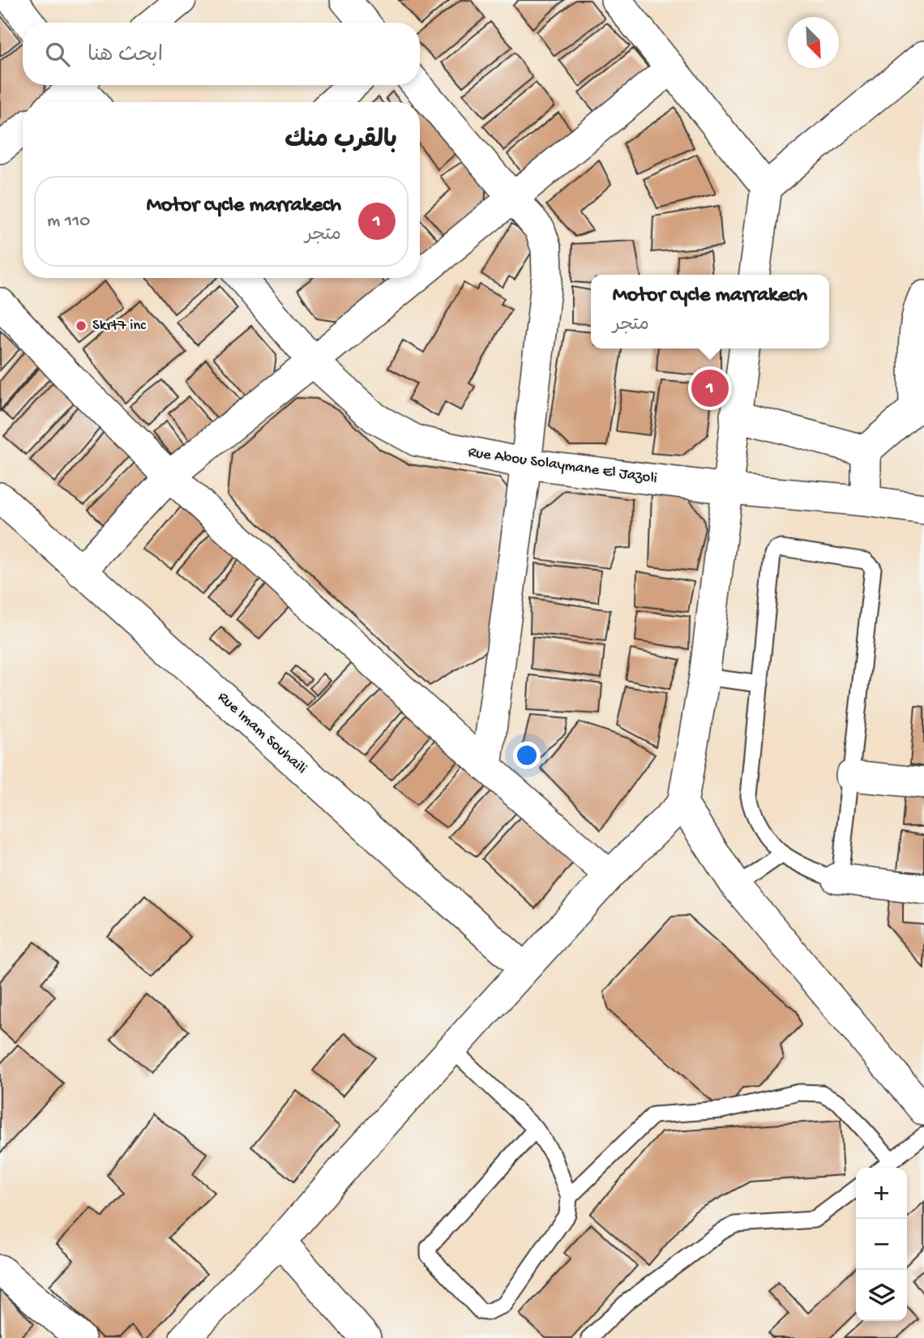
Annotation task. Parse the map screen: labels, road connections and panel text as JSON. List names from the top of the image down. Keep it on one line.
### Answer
{"streets":{"street":["Rue Abou Solaymane El Jazoli","Rue Imam Souhaili"]},"places":["Skrt7 inc"],"north":"bottom right","page":{"search":"ابحث هنا","heading":"بالقرب منك","list":[{"mark":"1","name":"Motor cycle marrakech","note":"متجر","value":"110 m"}],"popup":["Motor cycle marrakech","متجر"],"pins":"1","map_buttons":["+","−"]}}
